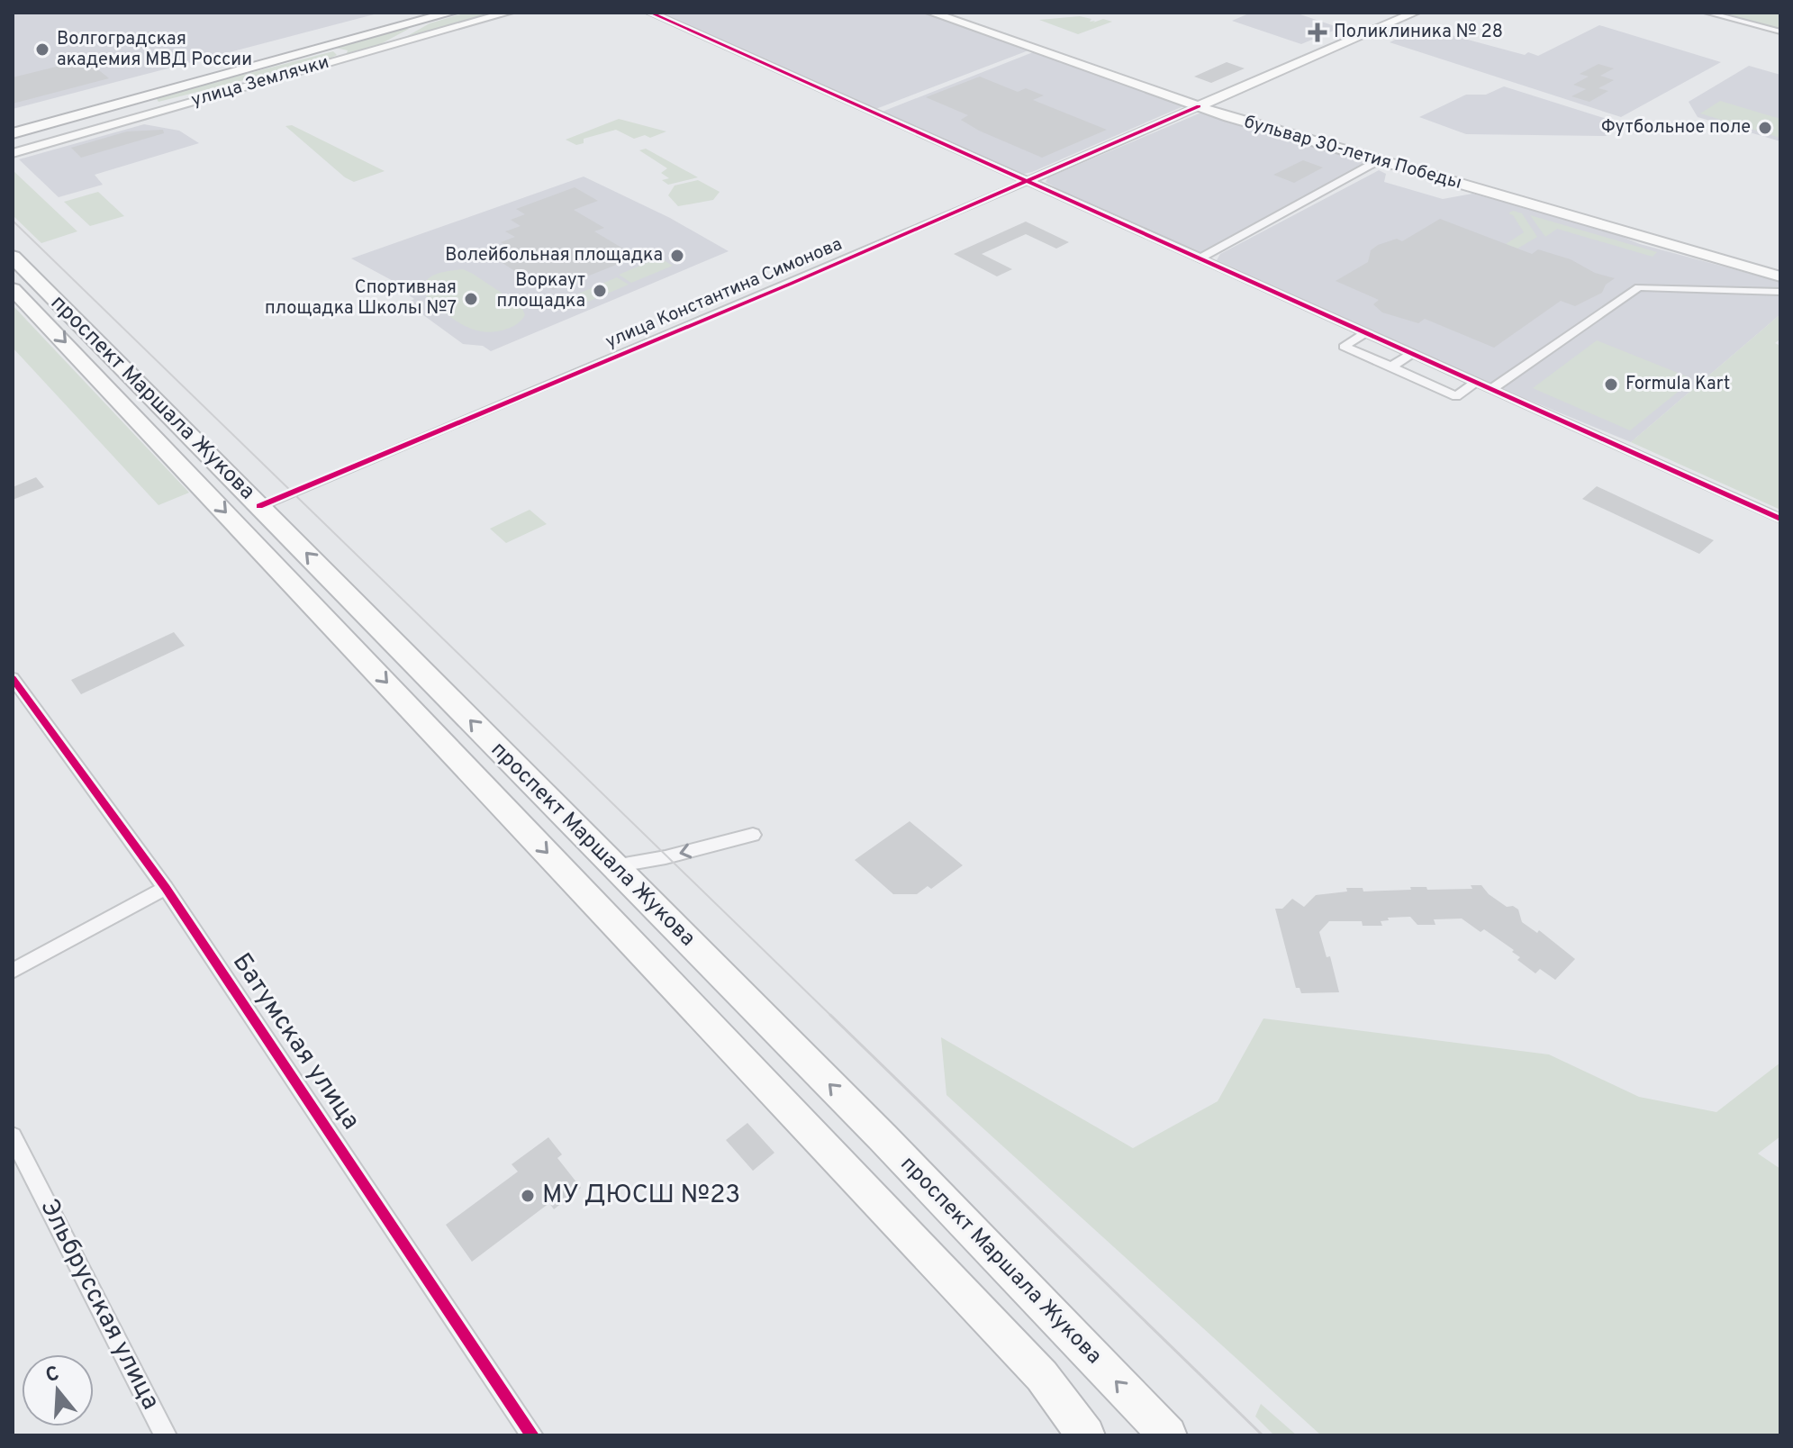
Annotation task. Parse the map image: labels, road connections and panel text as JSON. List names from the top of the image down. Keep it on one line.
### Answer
{"streets":{"highway":["проспект Маршала Жукова"],"main road":["улица Землячки","бульвар 30-летия Победы","улица Константина Симонова"],"street":["Батумская улица","Эльбрусская улица"]},"crossings":[["бульвар 30-летия Победы","улица Константина Симонова"],["улица Константина Симонова","проспект Маршала Жукова"]],"places":{"health":["Поликлиника № 28"],"other":["Волгоградская академия МВД России","Футбольное поле","Волейбольная площадка","Воркаут площадка","Спортивная площадка Школы №7","Formula Kart","МУ ДЮСШ №23"]},"north":"top"}
